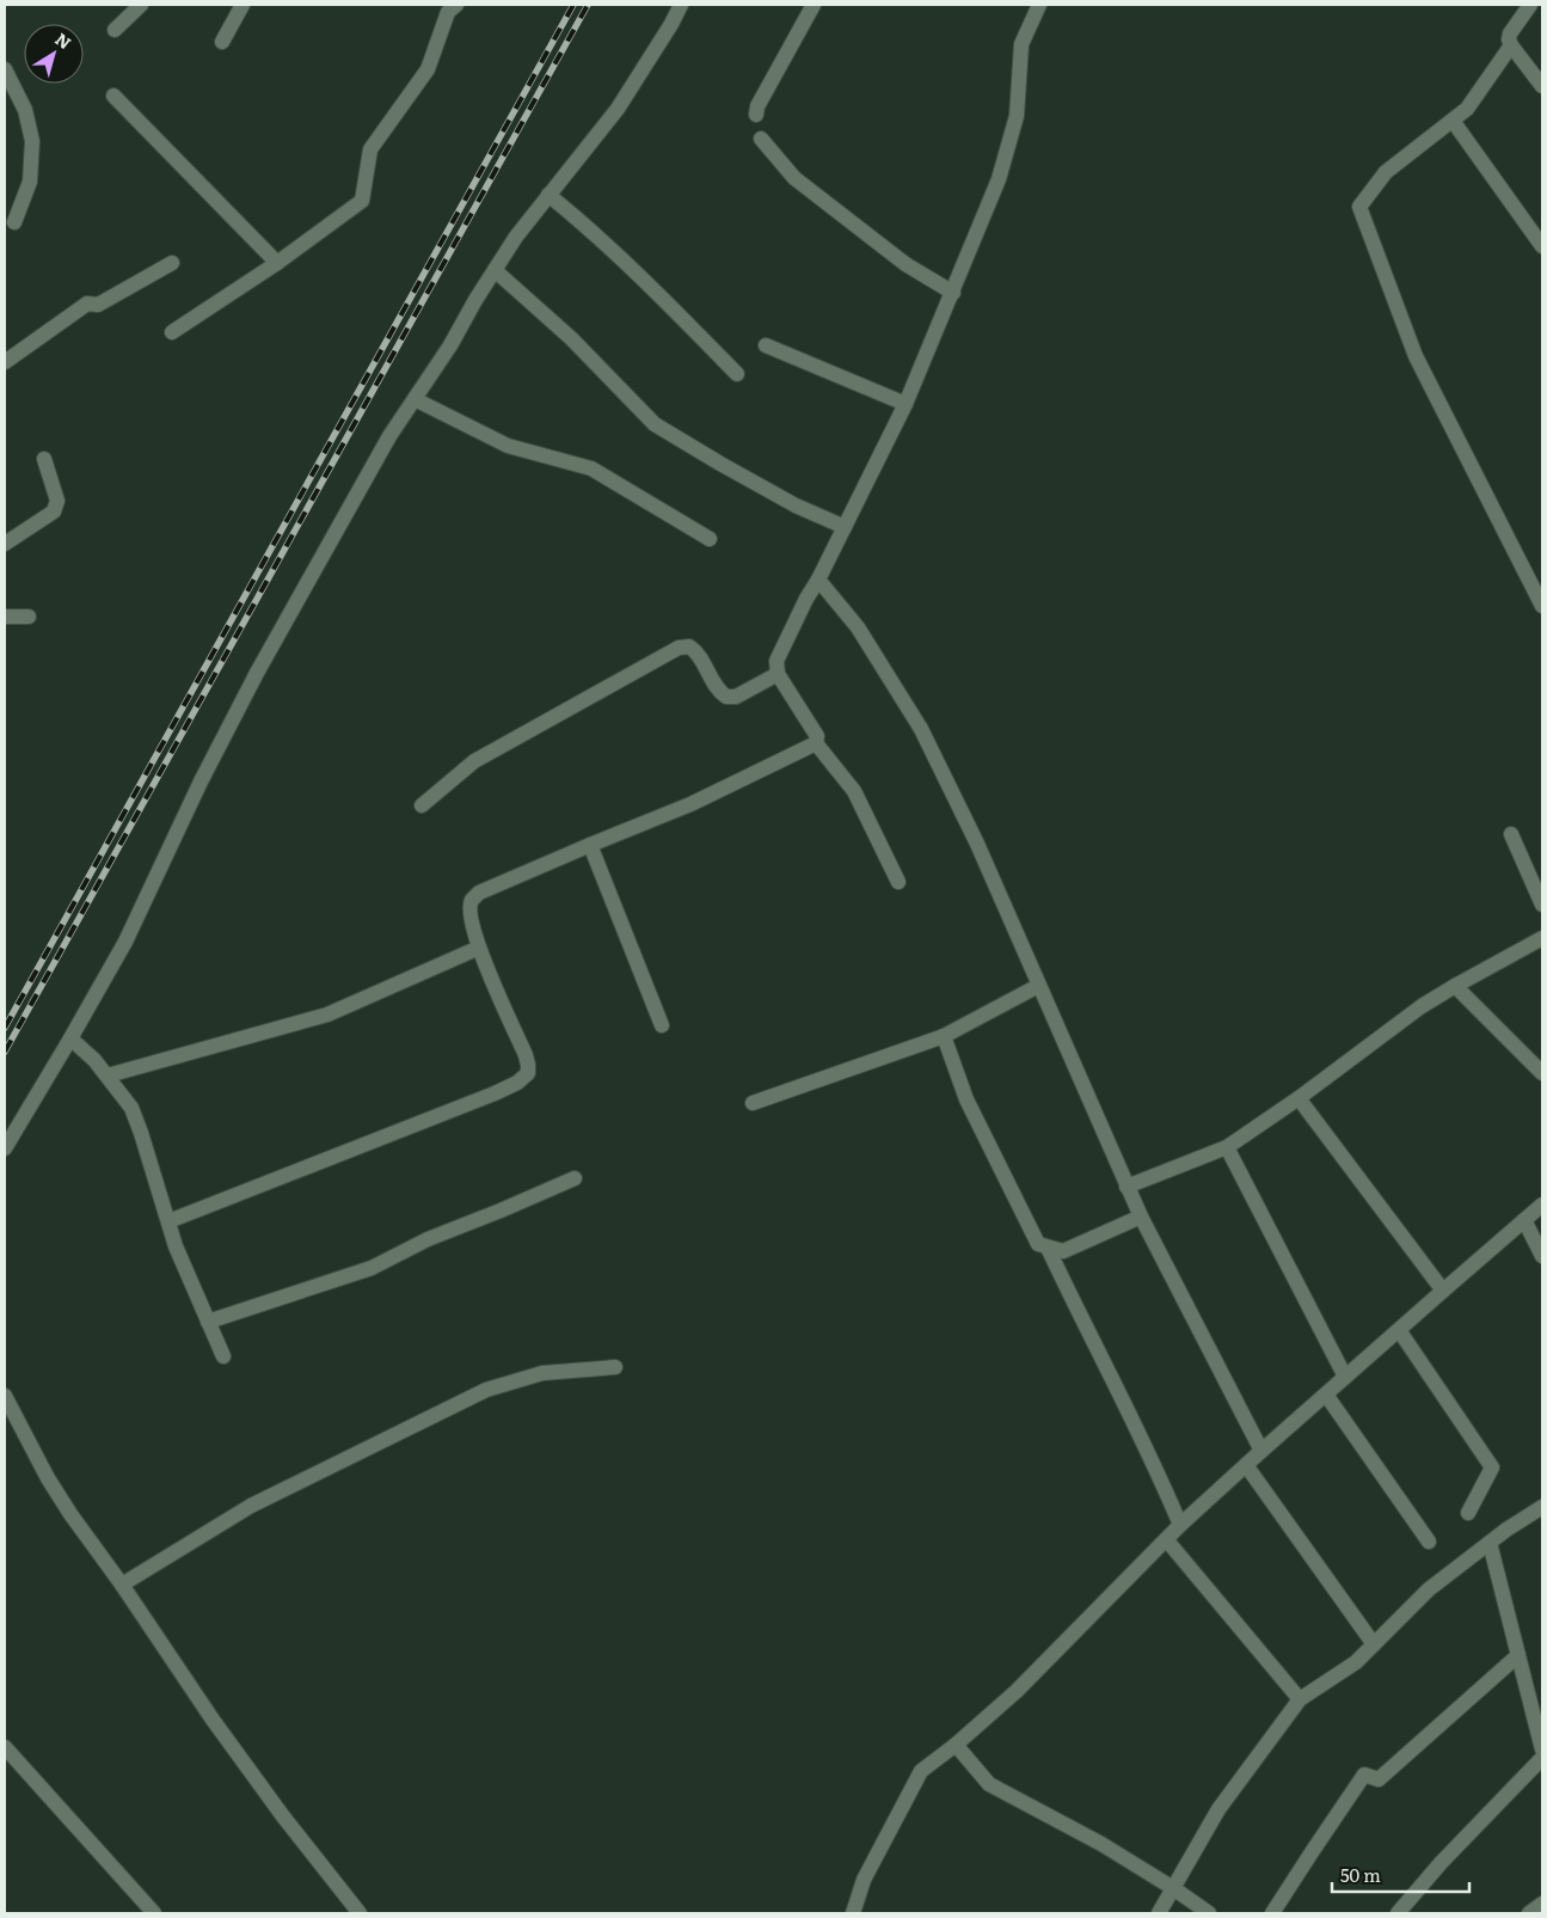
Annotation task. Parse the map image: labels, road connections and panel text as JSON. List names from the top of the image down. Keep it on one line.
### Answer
{"scale_bar":"50 m","north":"top right"}
